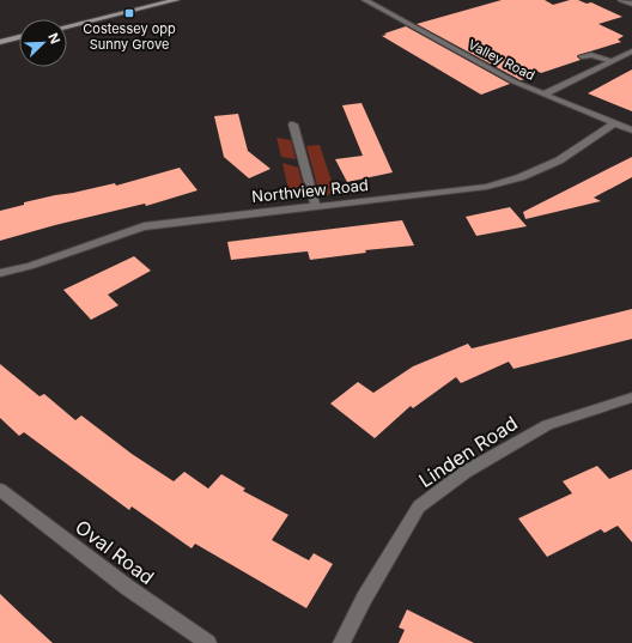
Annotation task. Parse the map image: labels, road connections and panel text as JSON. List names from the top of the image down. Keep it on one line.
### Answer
{"streets":{"street":["Valley Road","Northview Road","Linden Road","Oval Road"]},"crossings":[["Valley Road","Northview Road"]],"places":{"transit":["Costessey opp Sunny Grove"]},"north":"top right"}
